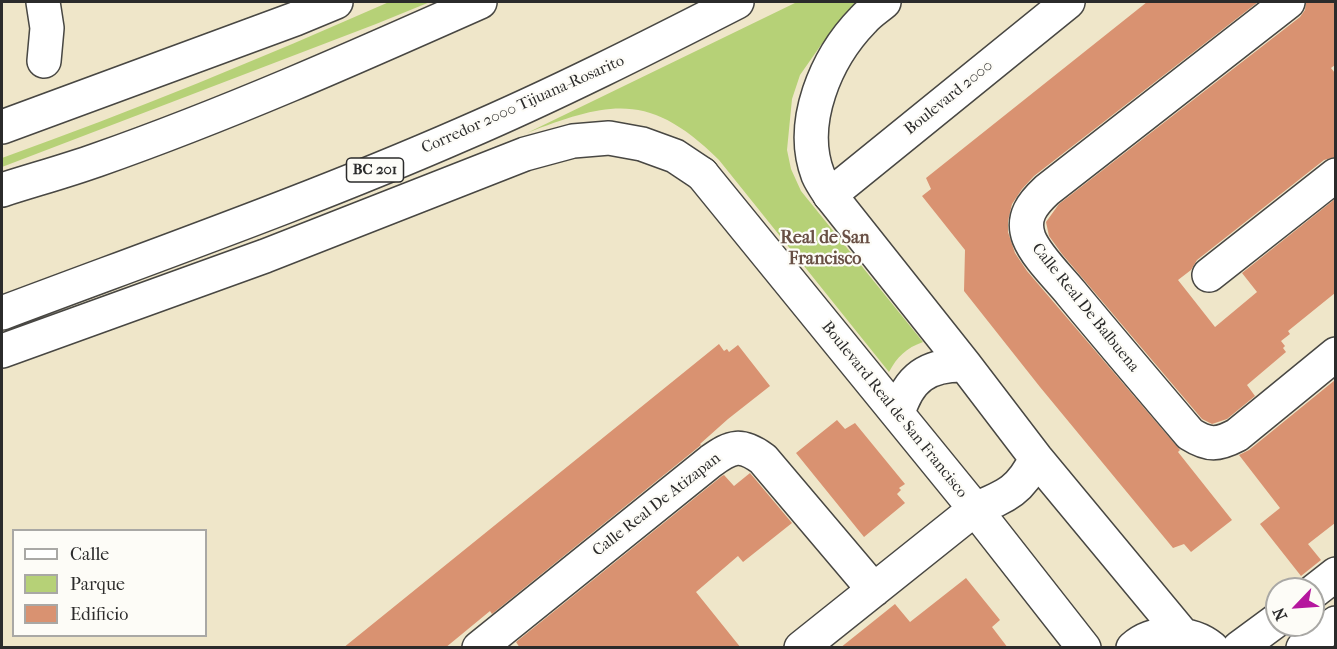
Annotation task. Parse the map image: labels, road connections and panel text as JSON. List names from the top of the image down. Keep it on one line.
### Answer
{"streets":{"main road":["Boulevard 2000","Corredor 2000 Tijuana-Rosarito","BC 201","Calle Real De Balbuena","Boulevard Real de San Francisco","Calle Real De Atizapan"]},"districts":["Real de San Francisco"],"legend":["Calle","Parque","Edificio"],"north":"bottom left"}
